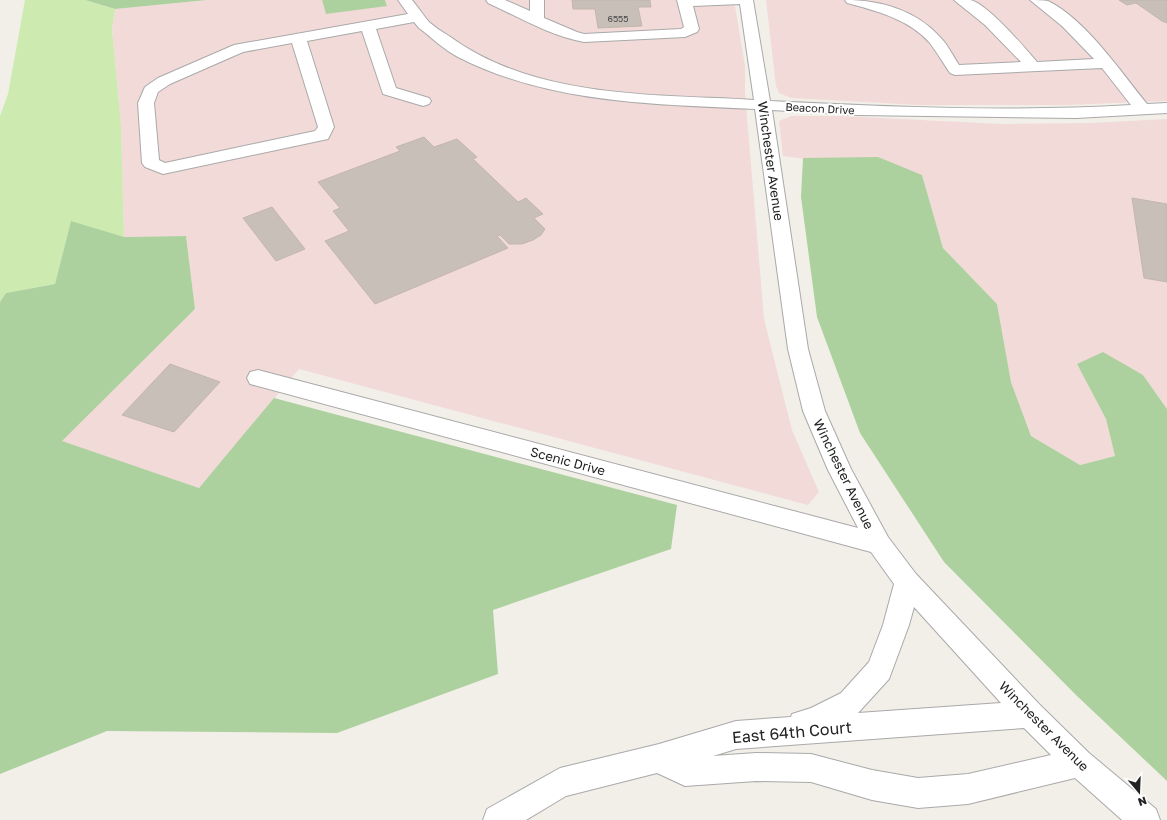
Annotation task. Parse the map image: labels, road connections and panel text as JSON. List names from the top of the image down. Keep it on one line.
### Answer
{"streets":{"street":["Beacon Drive","Winchester Avenue","Scenic Drive","East 64th Court"]},"crossings":[["Beacon Drive","Winchester Avenue"],["Winchester Avenue","Scenic Drive"],["Winchester Avenue","East 64th Court"]],"house_numbers":["6555"],"north":"bottom"}
